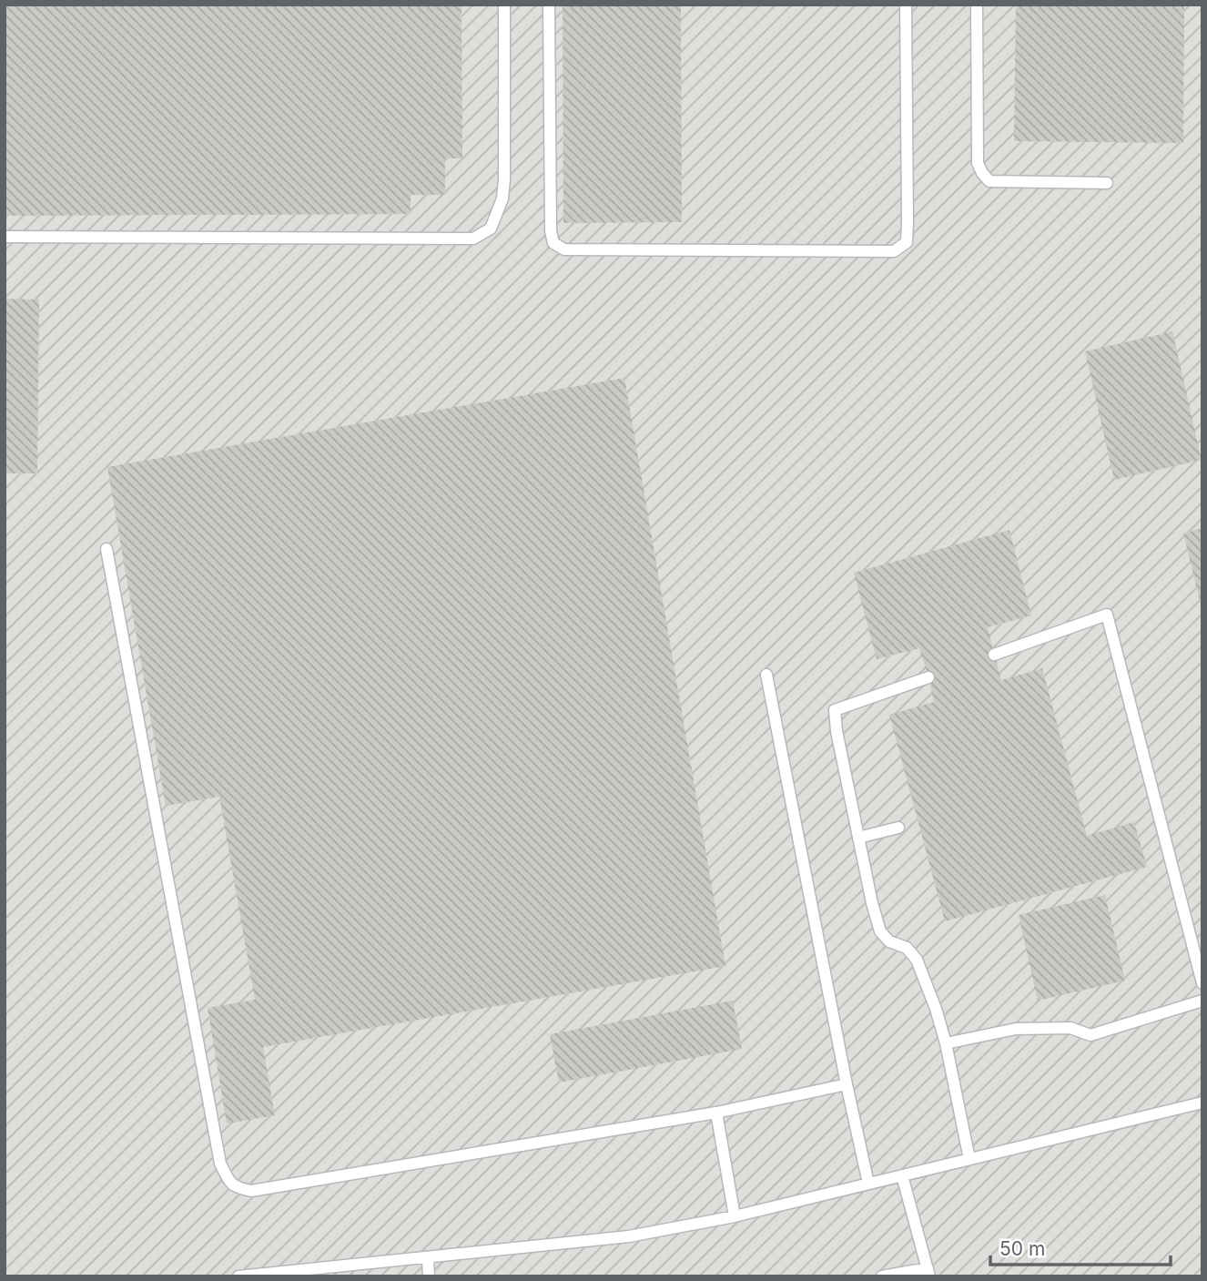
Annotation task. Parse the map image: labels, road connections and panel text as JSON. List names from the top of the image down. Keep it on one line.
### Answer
{"scale_bar":"50 m"}
